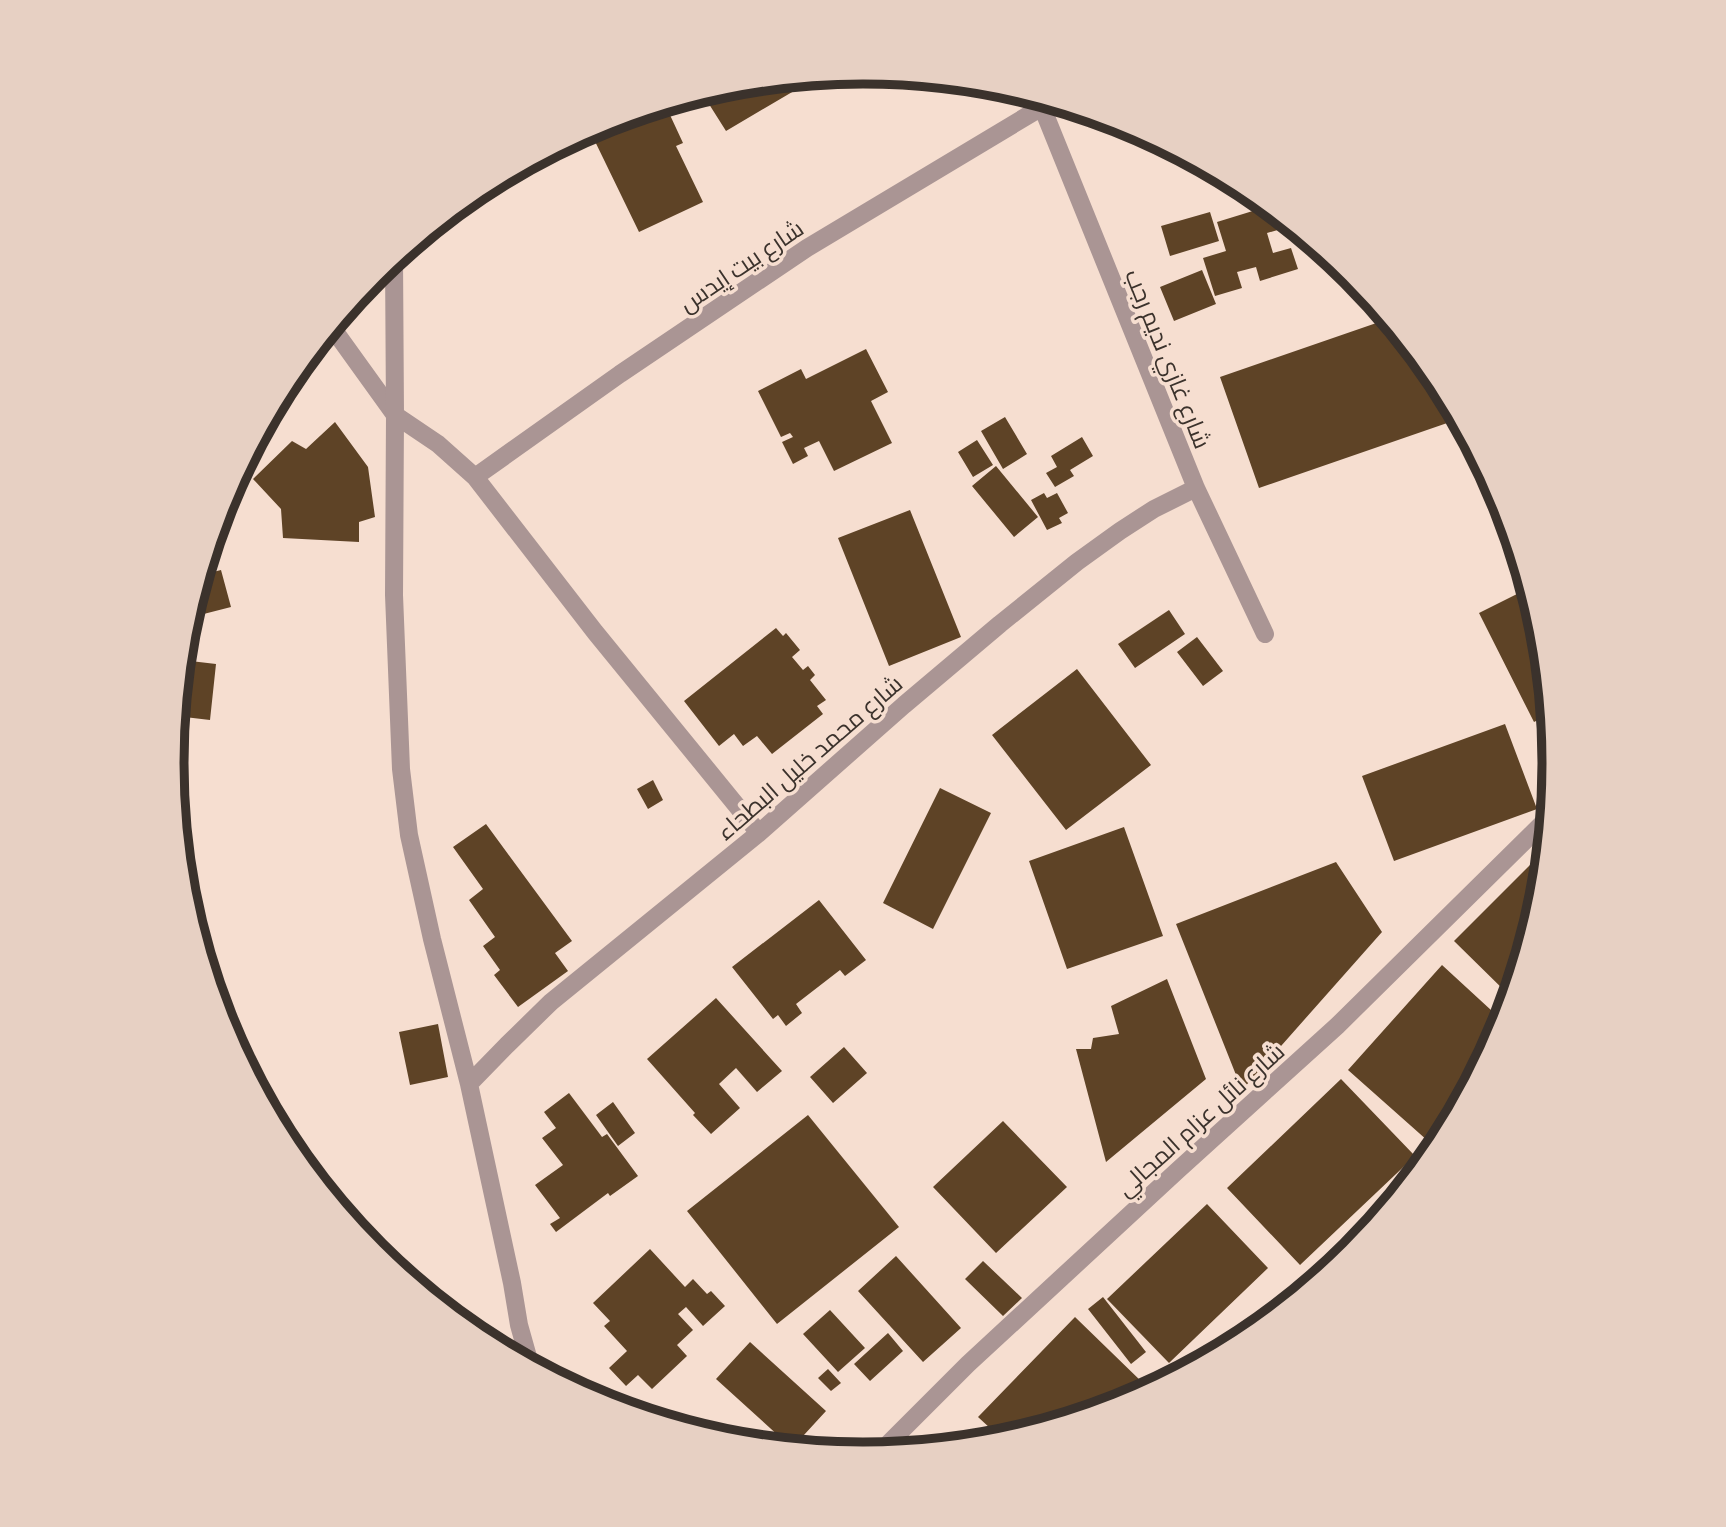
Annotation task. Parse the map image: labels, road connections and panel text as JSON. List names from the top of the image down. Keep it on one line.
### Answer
{"streets":{"street":["شارع بيت إيدس","شارع غازي نديم رجب","شارع محمد خليل البطحاء","شارع نائل عزام المجالي"]},"crossings":[["شارع غازي نديم رجب","شارع محمد خليل البطحاء"]]}
